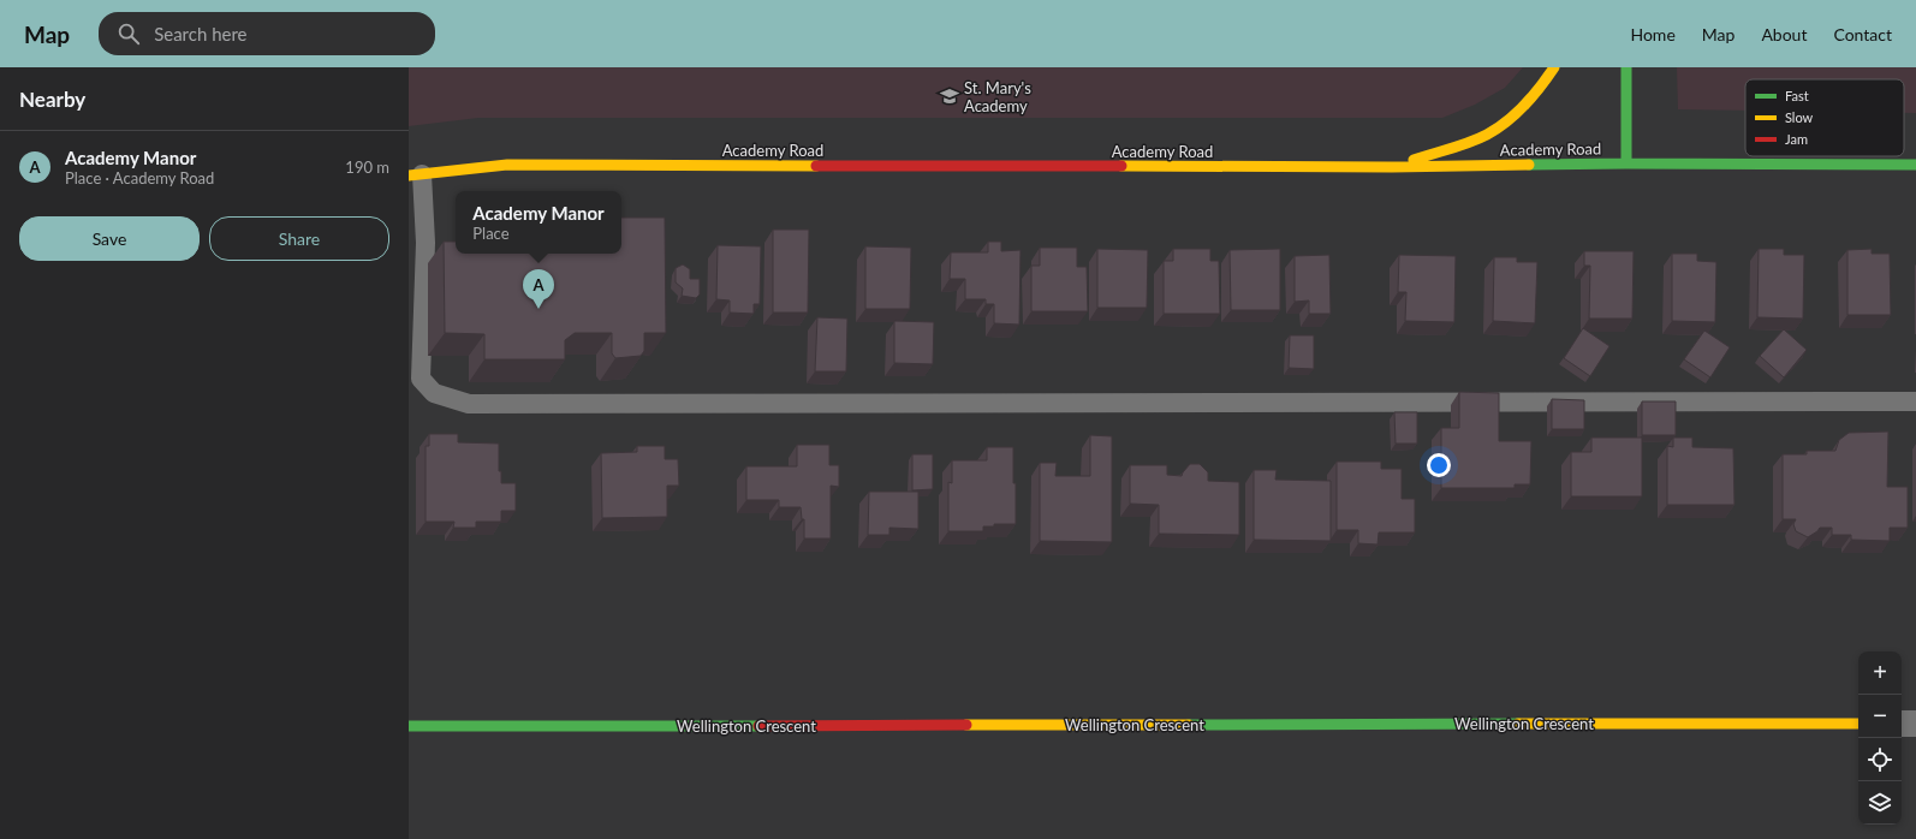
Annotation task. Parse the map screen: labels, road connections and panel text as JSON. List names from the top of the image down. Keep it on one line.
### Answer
{"streets":{"street":["Academy Road","Wellington Crescent"]},"places":{"school or university":["St. Mary's Academy"]},"legend":["Fast","Slow","Jam"],"page":{"header":"Map","search":"Search here","nav":["Home","Map","About","Contact"],"heading":"Nearby","list":[{"mark":"A","name":"Academy Manor","note":"Place · Academy Road","value":"190 m"}],"popup":["Academy Manor","Place"],"buttons":["Save","Share"],"pins":"A","map_buttons":["+","−"]}}
